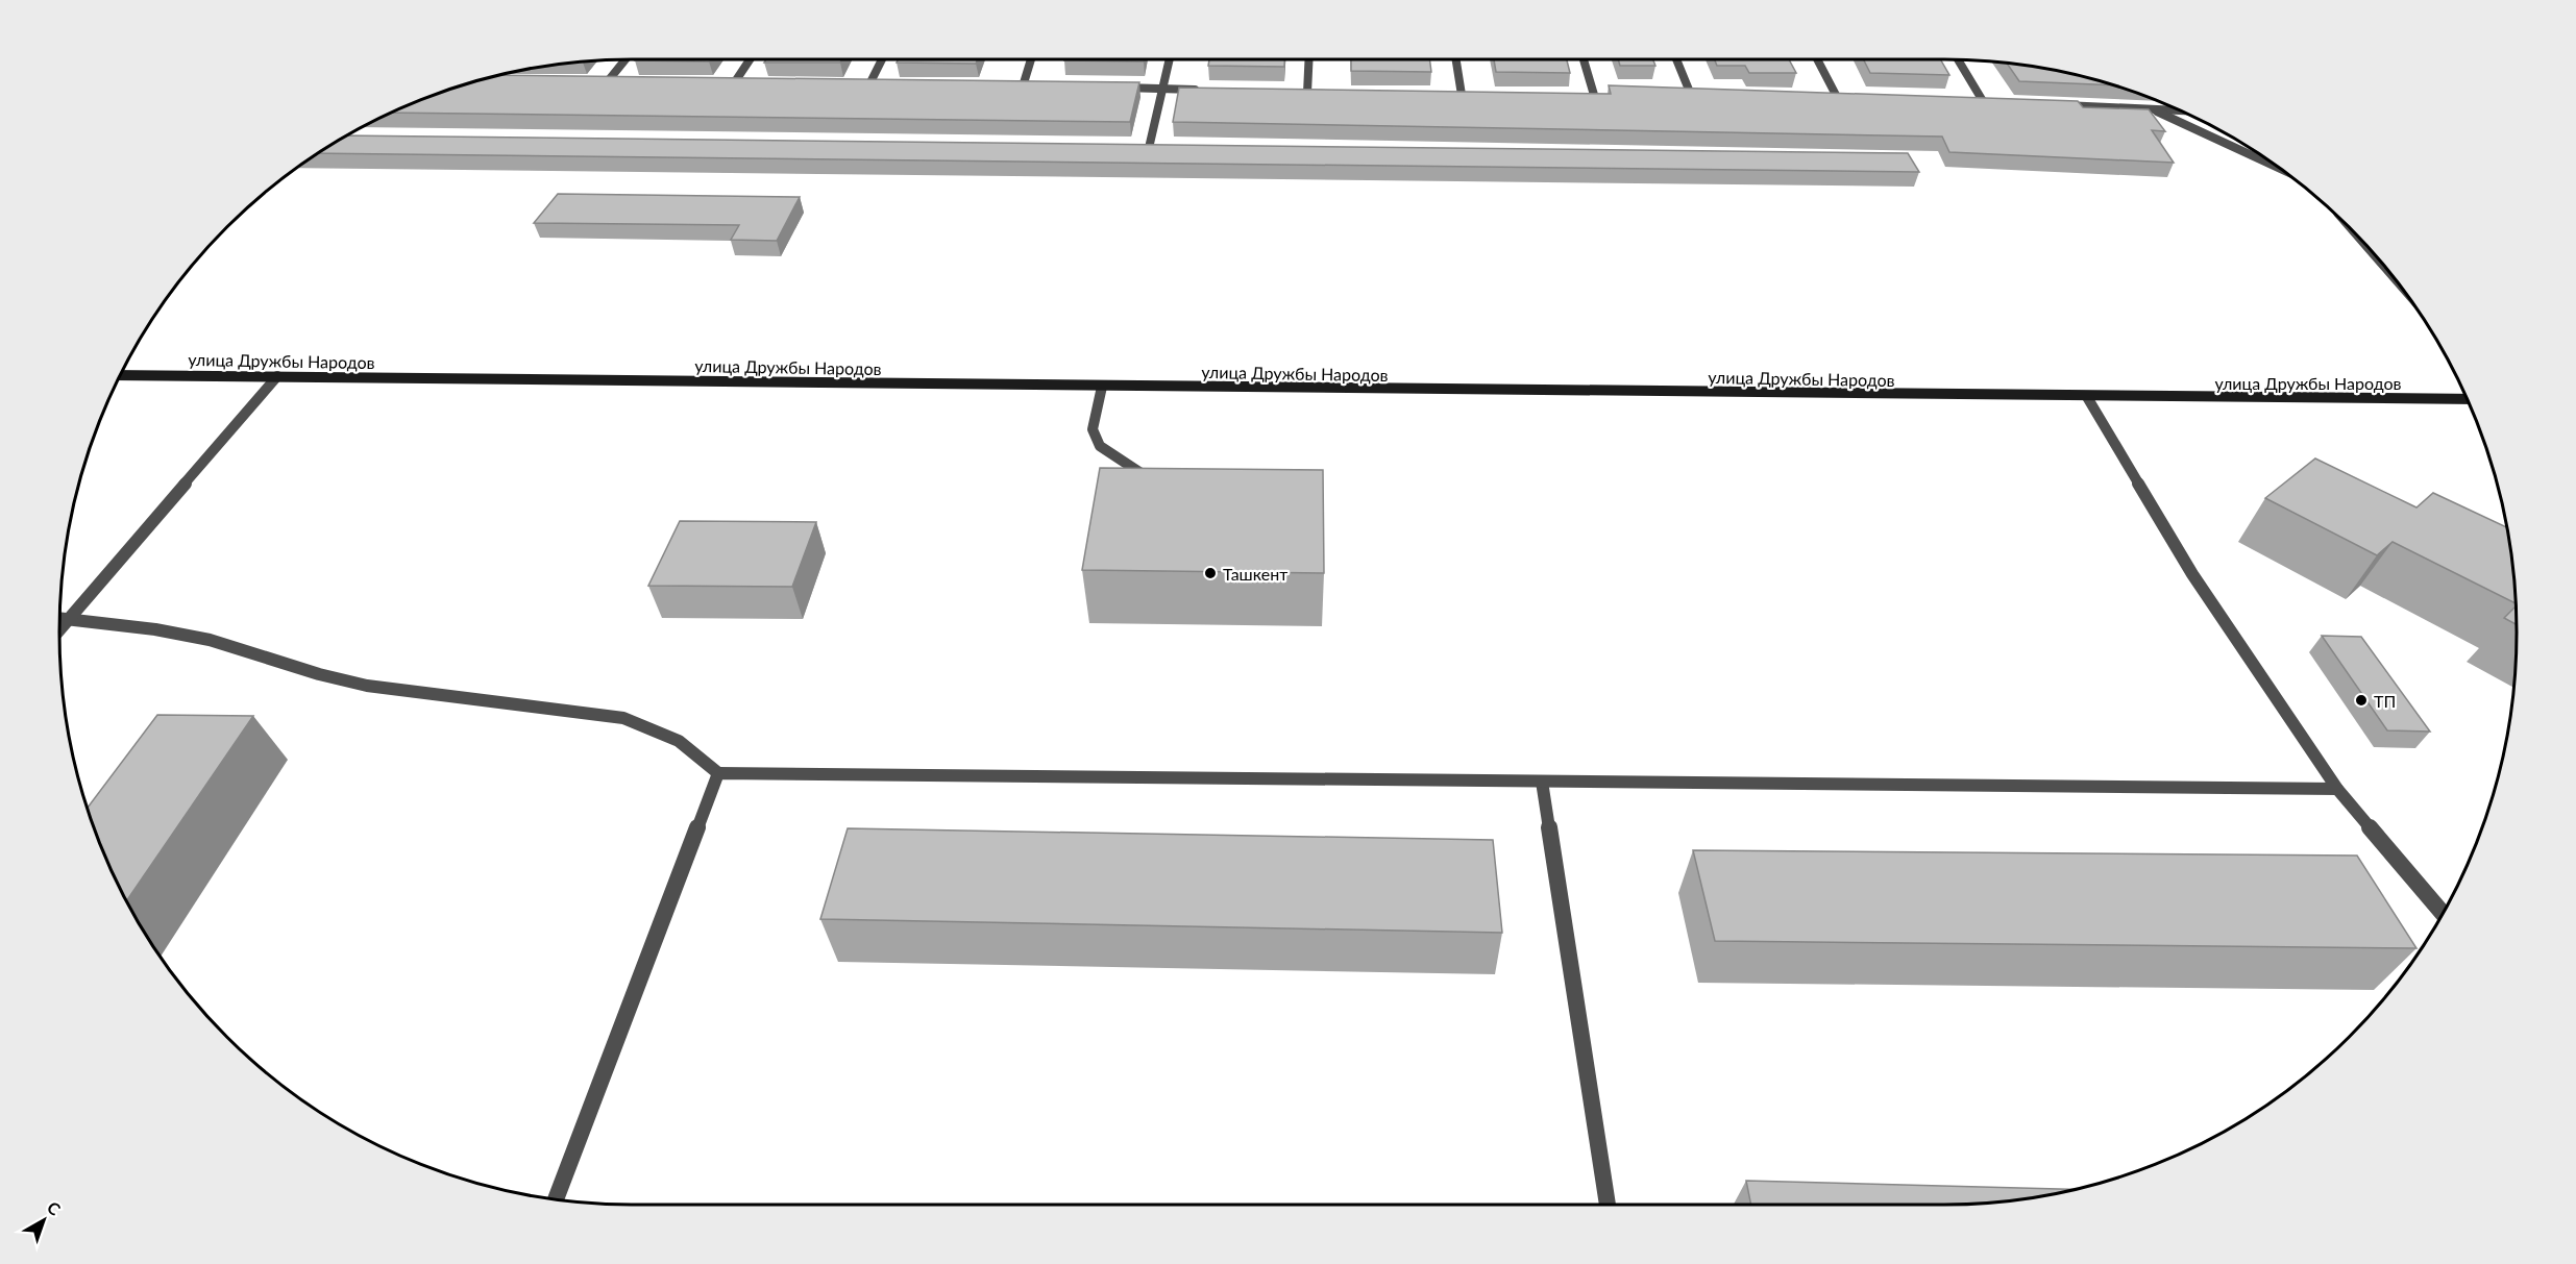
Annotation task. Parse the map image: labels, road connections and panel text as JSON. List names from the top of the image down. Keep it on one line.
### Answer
{"streets":{"main road":["улица Дружбы Народов"]},"places":["Ташкент","ТП"],"north":"top right"}
